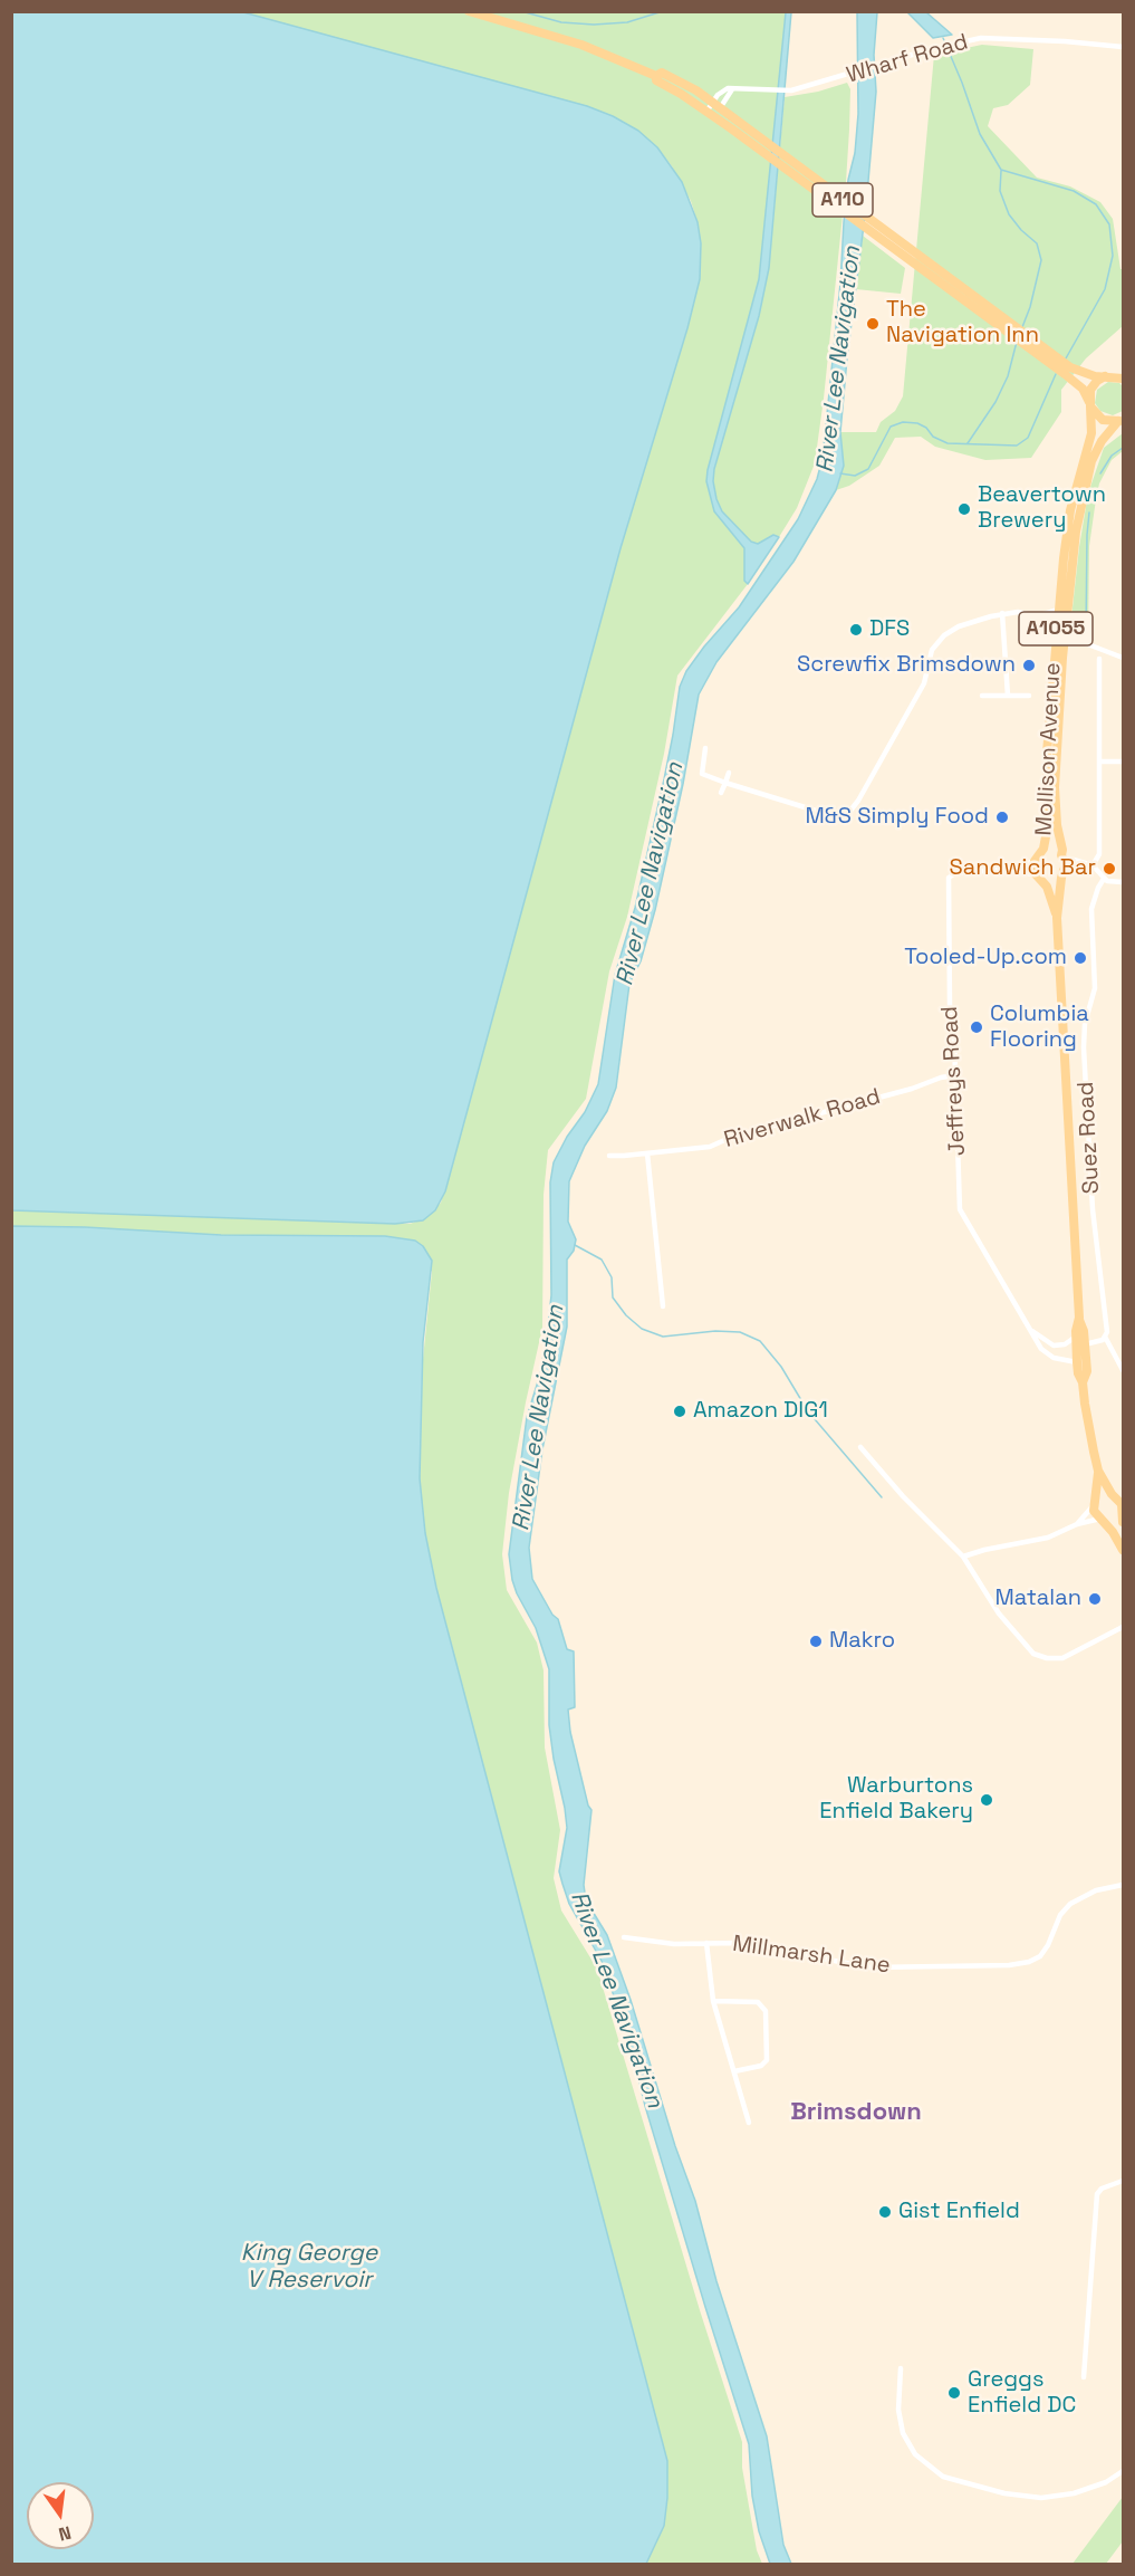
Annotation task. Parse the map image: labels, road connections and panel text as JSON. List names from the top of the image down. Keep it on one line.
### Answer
{"streets":{"main road":["A110","A1055","Mollison Avenue"],"street":["Wharf Road","Jeffreys Road","Riverwalk Road","Suez Road","Millmarsh Lane"]},"crossings":[["A110","Mollison Avenue"],["Mollison Avenue","Jeffreys Road"],["Jeffreys Road","Riverwalk Road"]],"districts":["Brimsdown"],"water":["River Lee Navigation","King George V Reservoir"],"places":["The Navigation Inn","Beavertown Brewery","DFS","Screwfix Brimsdown","M&S Simply Food","Sandwich Bar","Tooled-Up.com","Columbia Flooring","Amazon DIG1","Matalan","Makro","Warburtons Enfield Bakery","Gist Enfield","Greggs Enfield DC"],"north":"bottom"}
